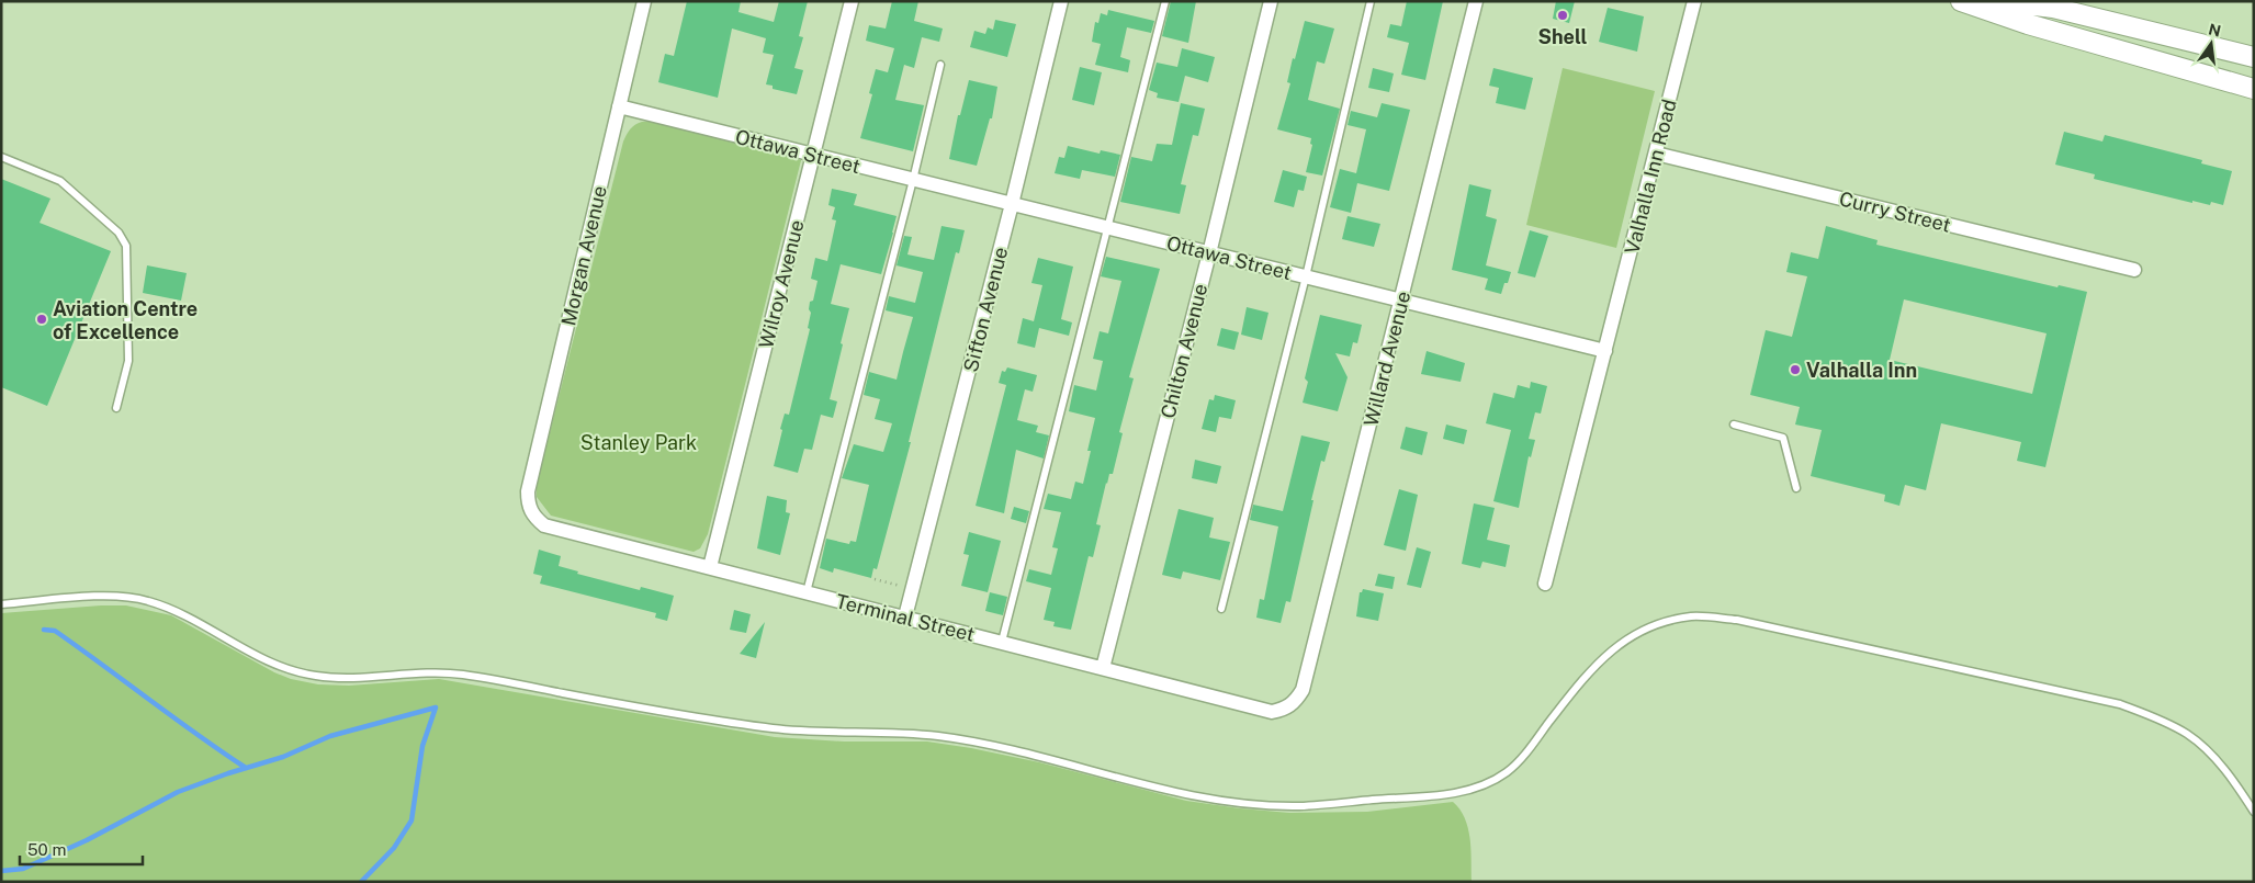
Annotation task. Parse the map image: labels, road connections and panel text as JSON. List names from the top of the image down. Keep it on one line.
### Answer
{"streets":{"street":["Ottawa Street","Valhalla Inn Road","Curry Street","Morgan Avenue","Wilroy Avenue","Sifton Avenue","Chilton Avenue","Willard Avenue","Terminal Street"]},"crossings":[["Ottawa Street","Valhalla Inn Road"],["Ottawa Street","Morgan Avenue"],["Ottawa Street","Wilroy Avenue"],["Ottawa Street","Sifton Avenue"],["Ottawa Street","Chilton Avenue"],["Ottawa Street","Willard Avenue"],["Valhalla Inn Road","Curry Street"],["Morgan Avenue","Terminal Street"],["Wilroy Avenue","Terminal Street"],["Sifton Avenue","Terminal Street"],["Chilton Avenue","Terminal Street"],["Willard Avenue","Terminal Street"]],"parks":["Stanley Park"],"places":["Shell","Aviation Centre of Excellence","Valhalla Inn"],"scale_bar":"50 m","north":"top"}
